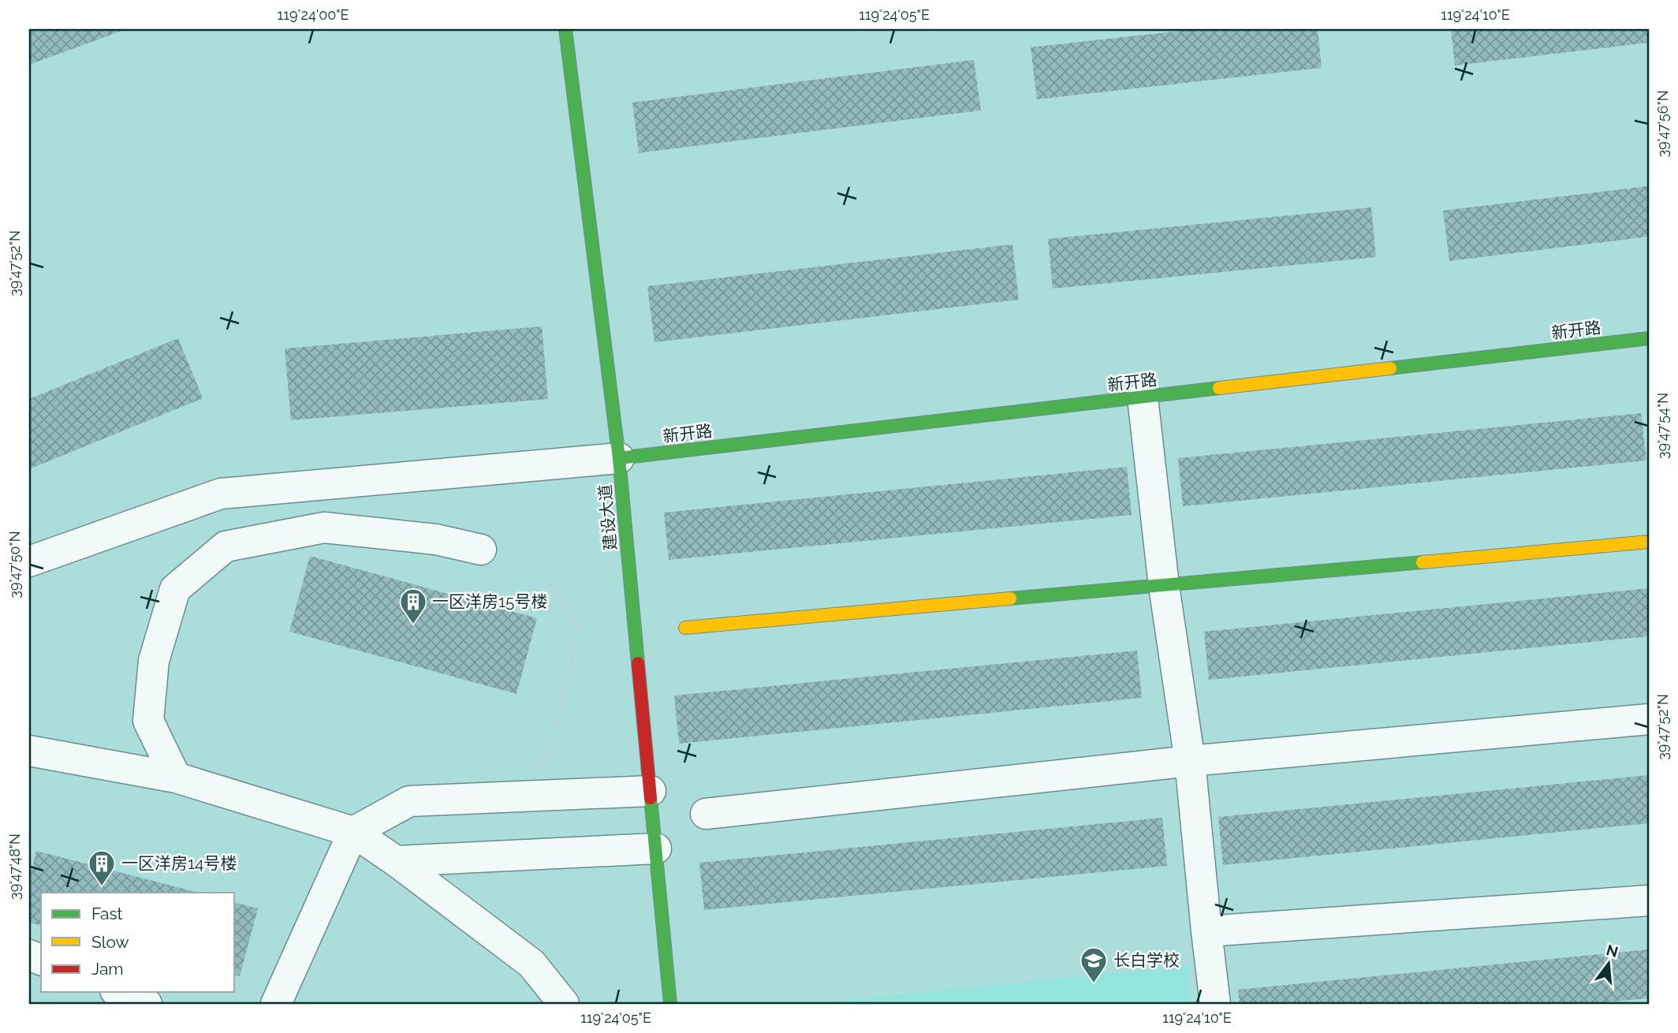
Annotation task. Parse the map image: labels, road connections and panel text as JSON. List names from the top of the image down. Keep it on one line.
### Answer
{"streets":{"street":["新开路","建设大道"]},"crossings":[["新开路","建设大道"]],"places":{"building":["一区洋房15号楼","一区洋房14号楼"],"school or university":["长白学校"]},"legend":["Fast","Slow","Jam"],"north":"top","coordinates":["119°24'00\"E","119°24'05\"E","119°24'10\"E","39°47'56\"N","39°47'52\"N","39°47'54\"N","39°47'50\"N","39°47'48\"N"]}
